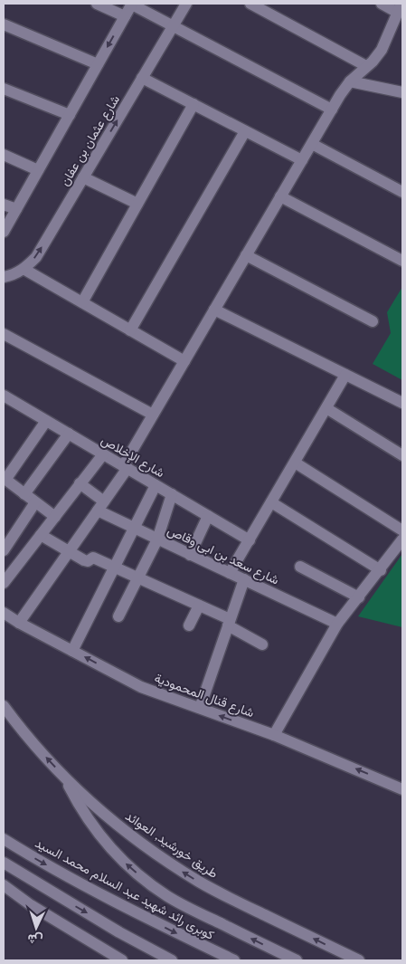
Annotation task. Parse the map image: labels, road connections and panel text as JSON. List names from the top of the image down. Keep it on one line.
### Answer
{"streets":{"street":["شارع عثمان بن عفان","شارع الإخلاص","شارع سعد بن ابى وقاص","شارع قنال المحمودية","طريق خورشيد, العوائد","كوبرى رائد شهيد عبد السلام محمد السيد"]},"crossings":[["طريق خورشيد, العوائد","كوبرى رائد شهيد عبد السلام محمد السيد"]],"north":"bottom"}
